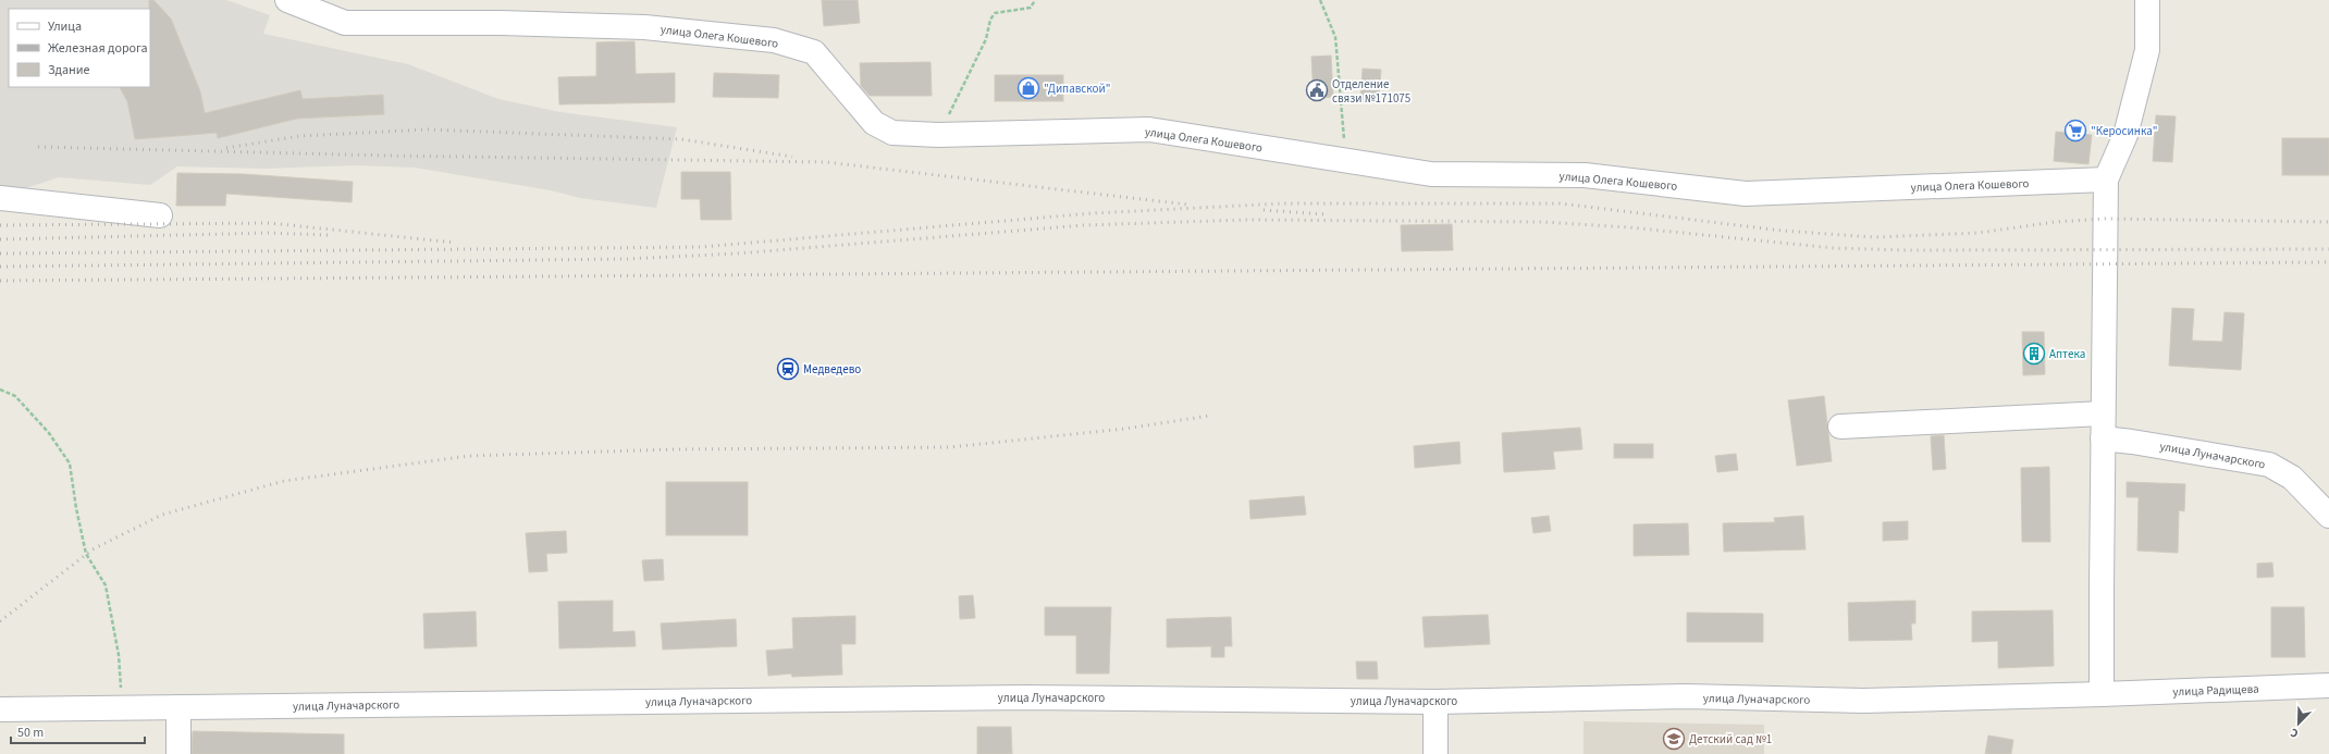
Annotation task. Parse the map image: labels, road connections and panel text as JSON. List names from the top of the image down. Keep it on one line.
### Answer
{"streets":{"street":["улица Олега Кошевого","улица Луначарского","улица Радищева"]},"crossings":[["улица Луначарского","улица Радищева"]],"places":{"shop":["\"Дипавской\""],"public building":["Отделение связи №171075"],"supermarket":["\"Керосинка\""],"building":["Аптека"],"station":["Медведево"],"school or university":["Детский сад №1"]},"legend":["Улица","Железная дорога","Здание"],"scale_bar":"50 m","north":"bottom left"}
